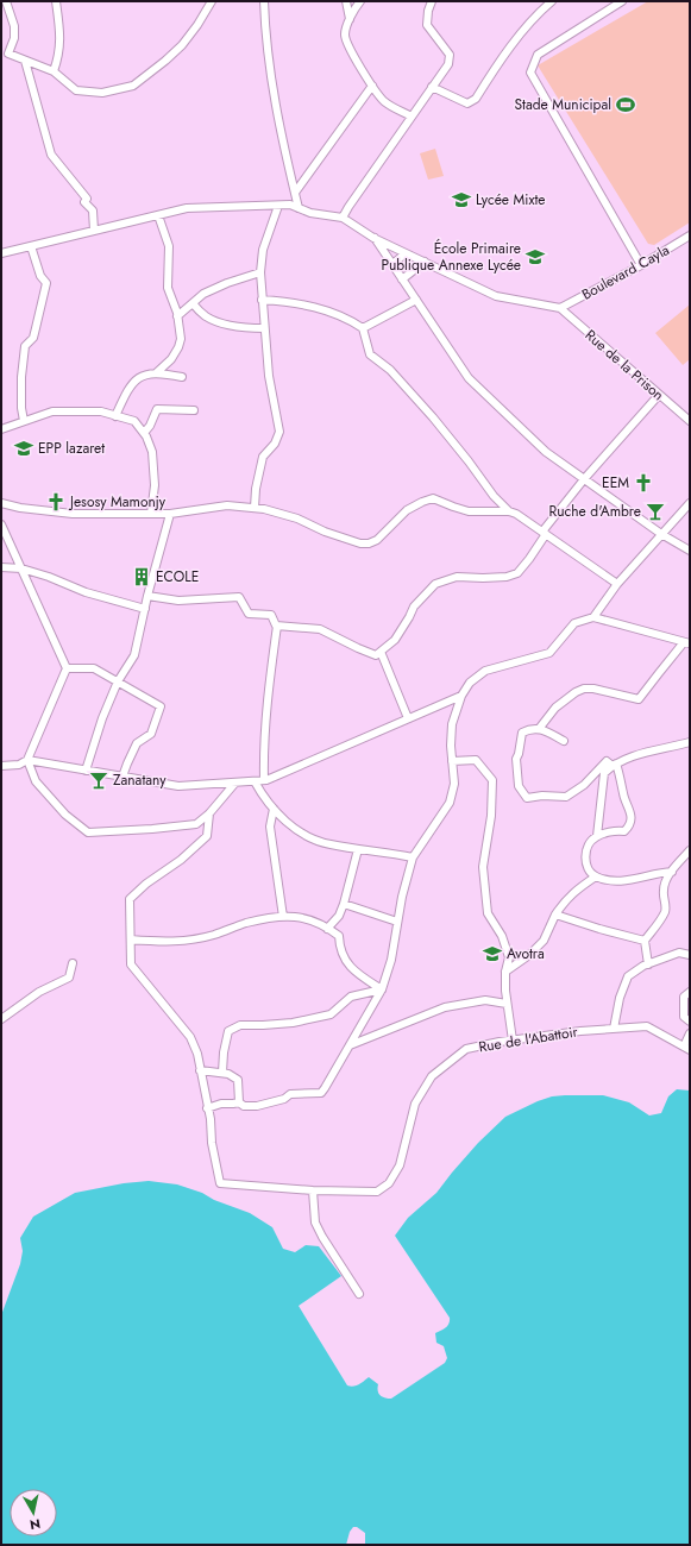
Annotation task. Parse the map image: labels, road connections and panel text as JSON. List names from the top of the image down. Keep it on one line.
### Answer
{"streets":{"street":["Boulevard Cayla","Rue de la Prison","Rue de l'Abattoir"]},"crossings":[["Boulevard Cayla","Rue de la Prison"]],"places":{"sports":["Stade Municipal"],"school or university":["Lycée Mixte","École Primaire Publique Annexe Lycée","EPP lazaret","Avotra"],"church":["EEM","Jesosy Mamonjy"],"bar":["Ruche d'Ambre","Zanatany"],"building":["ECOLE"]},"north":"bottom"}
